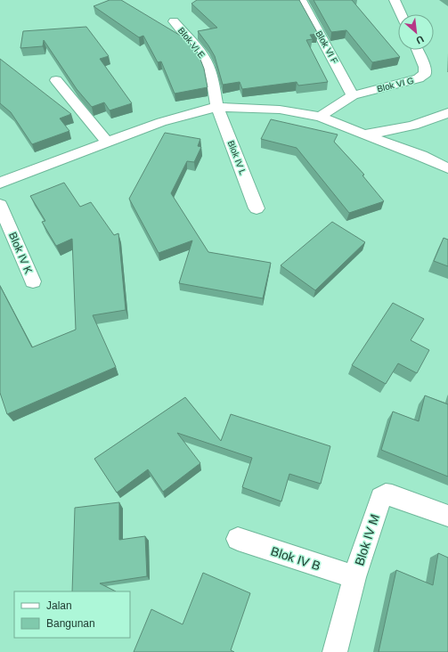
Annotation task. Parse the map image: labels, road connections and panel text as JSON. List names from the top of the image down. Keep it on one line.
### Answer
{"streets":{"street":["Blok VI E","Blok VI F","Blok VI G","Blok IV L","Blok IV K","Blok IV M","Blok IV B"]},"crossings":[["Blok VI E","Blok IV L"],["Blok VI F","Blok VI G"],["Blok IV M","Blok IV B"]],"legend":["Jalan","Bangunan"],"north":"bottom right"}
